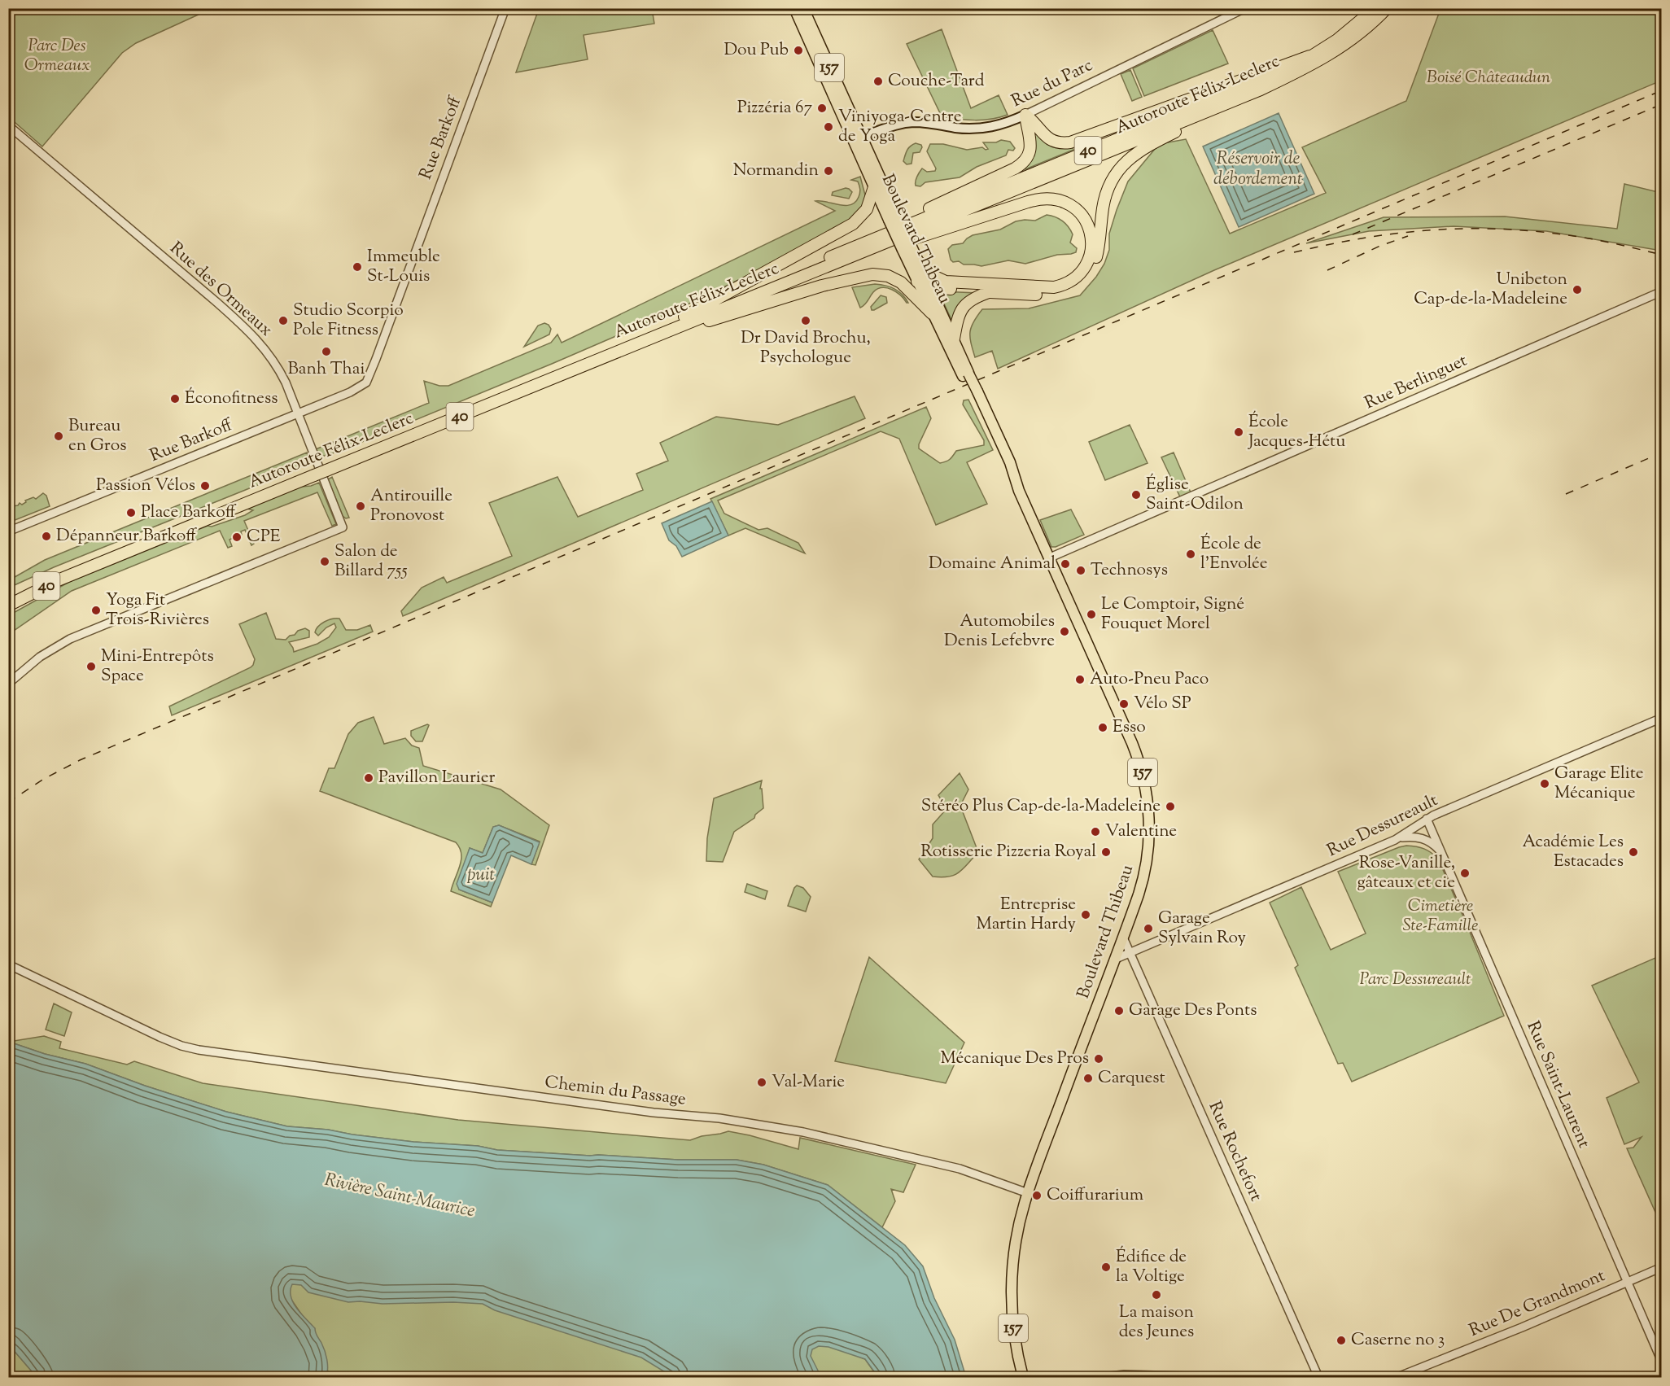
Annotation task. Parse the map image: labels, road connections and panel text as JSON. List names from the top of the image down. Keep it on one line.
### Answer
{"streets":{"highway":["Autoroute Félix-Leclerc","40"],"main road":["157","Rue du Parc","Boulevard Thibeau"],"street":["Rue Barkoff","Rue des Ormeaux","Rue Berlinguet","Rue Dessureault","Rue Saint-Laurent","Chemin du Passage","Rue Rochefort","Rue De Grandmont"]},"crossings":[["Rue du Parc","Boulevard Thibeau"],["Rue Barkoff","Rue des Ormeaux"],["Boulevard Thibeau","Rue Berlinguet"],["Boulevard Thibeau","Rue Dessureault"],["Boulevard Thibeau","Chemin du Passage"],["Boulevard Thibeau","Rue Rochefort"],["Rue Dessureault","Rue Saint-Laurent"],["Rue Dessureault","Rue Rochefort"],["Rue Saint-Laurent","Rue De Grandmont"]],"water":["Réservoir de débordement","puit","Rivière Saint-Maurice"],"parks":["Parc Des Ormeaux","Boisé Châteaudun","Cimetière Ste-Famille","Parc Dessureault"],"places":["Dou Pub","Couche-Tard","Pizzéria 67","Viniyoga-Centre de Yoga","Normandin","Immeuble St-Louis","Unibeton Cap-de-la-Madeleine","Studio Scorpio Pole Fitness","Dr David Brochu, Psychologue","Banh Thai","Éconofitness","École Jacques-Hétu","Bureau en Gros","Passion Vélos","Église Saint-Odilon","Antirouille Pronovost","Place Barkoff","Dépanneur Barkoff","CPE","École de l'Envolée","Salon de Billard 755","Domaine Animal","Technosys","Yoga Fit Trois-Rivières","Le Comptoir, Signé Fouquet Morel","Automobiles Denis Lefebvre","Mini-Entrepôts Space","Auto-Pneu Paco","Vélo SP","Esso","Pavillon Laurier","Garage Elite Mécanique","Stéréo Plus Cap-de-la-Madeleine","Valentine","Rotisserie Pizzeria Royal","Académie Les Estacades","Rose-Vanille, gâteaux et cie","Entreprise Martin Hardy","Garage Sylvain Roy","Garage Des Ponts","Mécanique Des Pros","Carquest","Val-Marie","Coiffurarium","Édifice de la Voltige","La maison des Jeunes","Caserne no 3"]}
